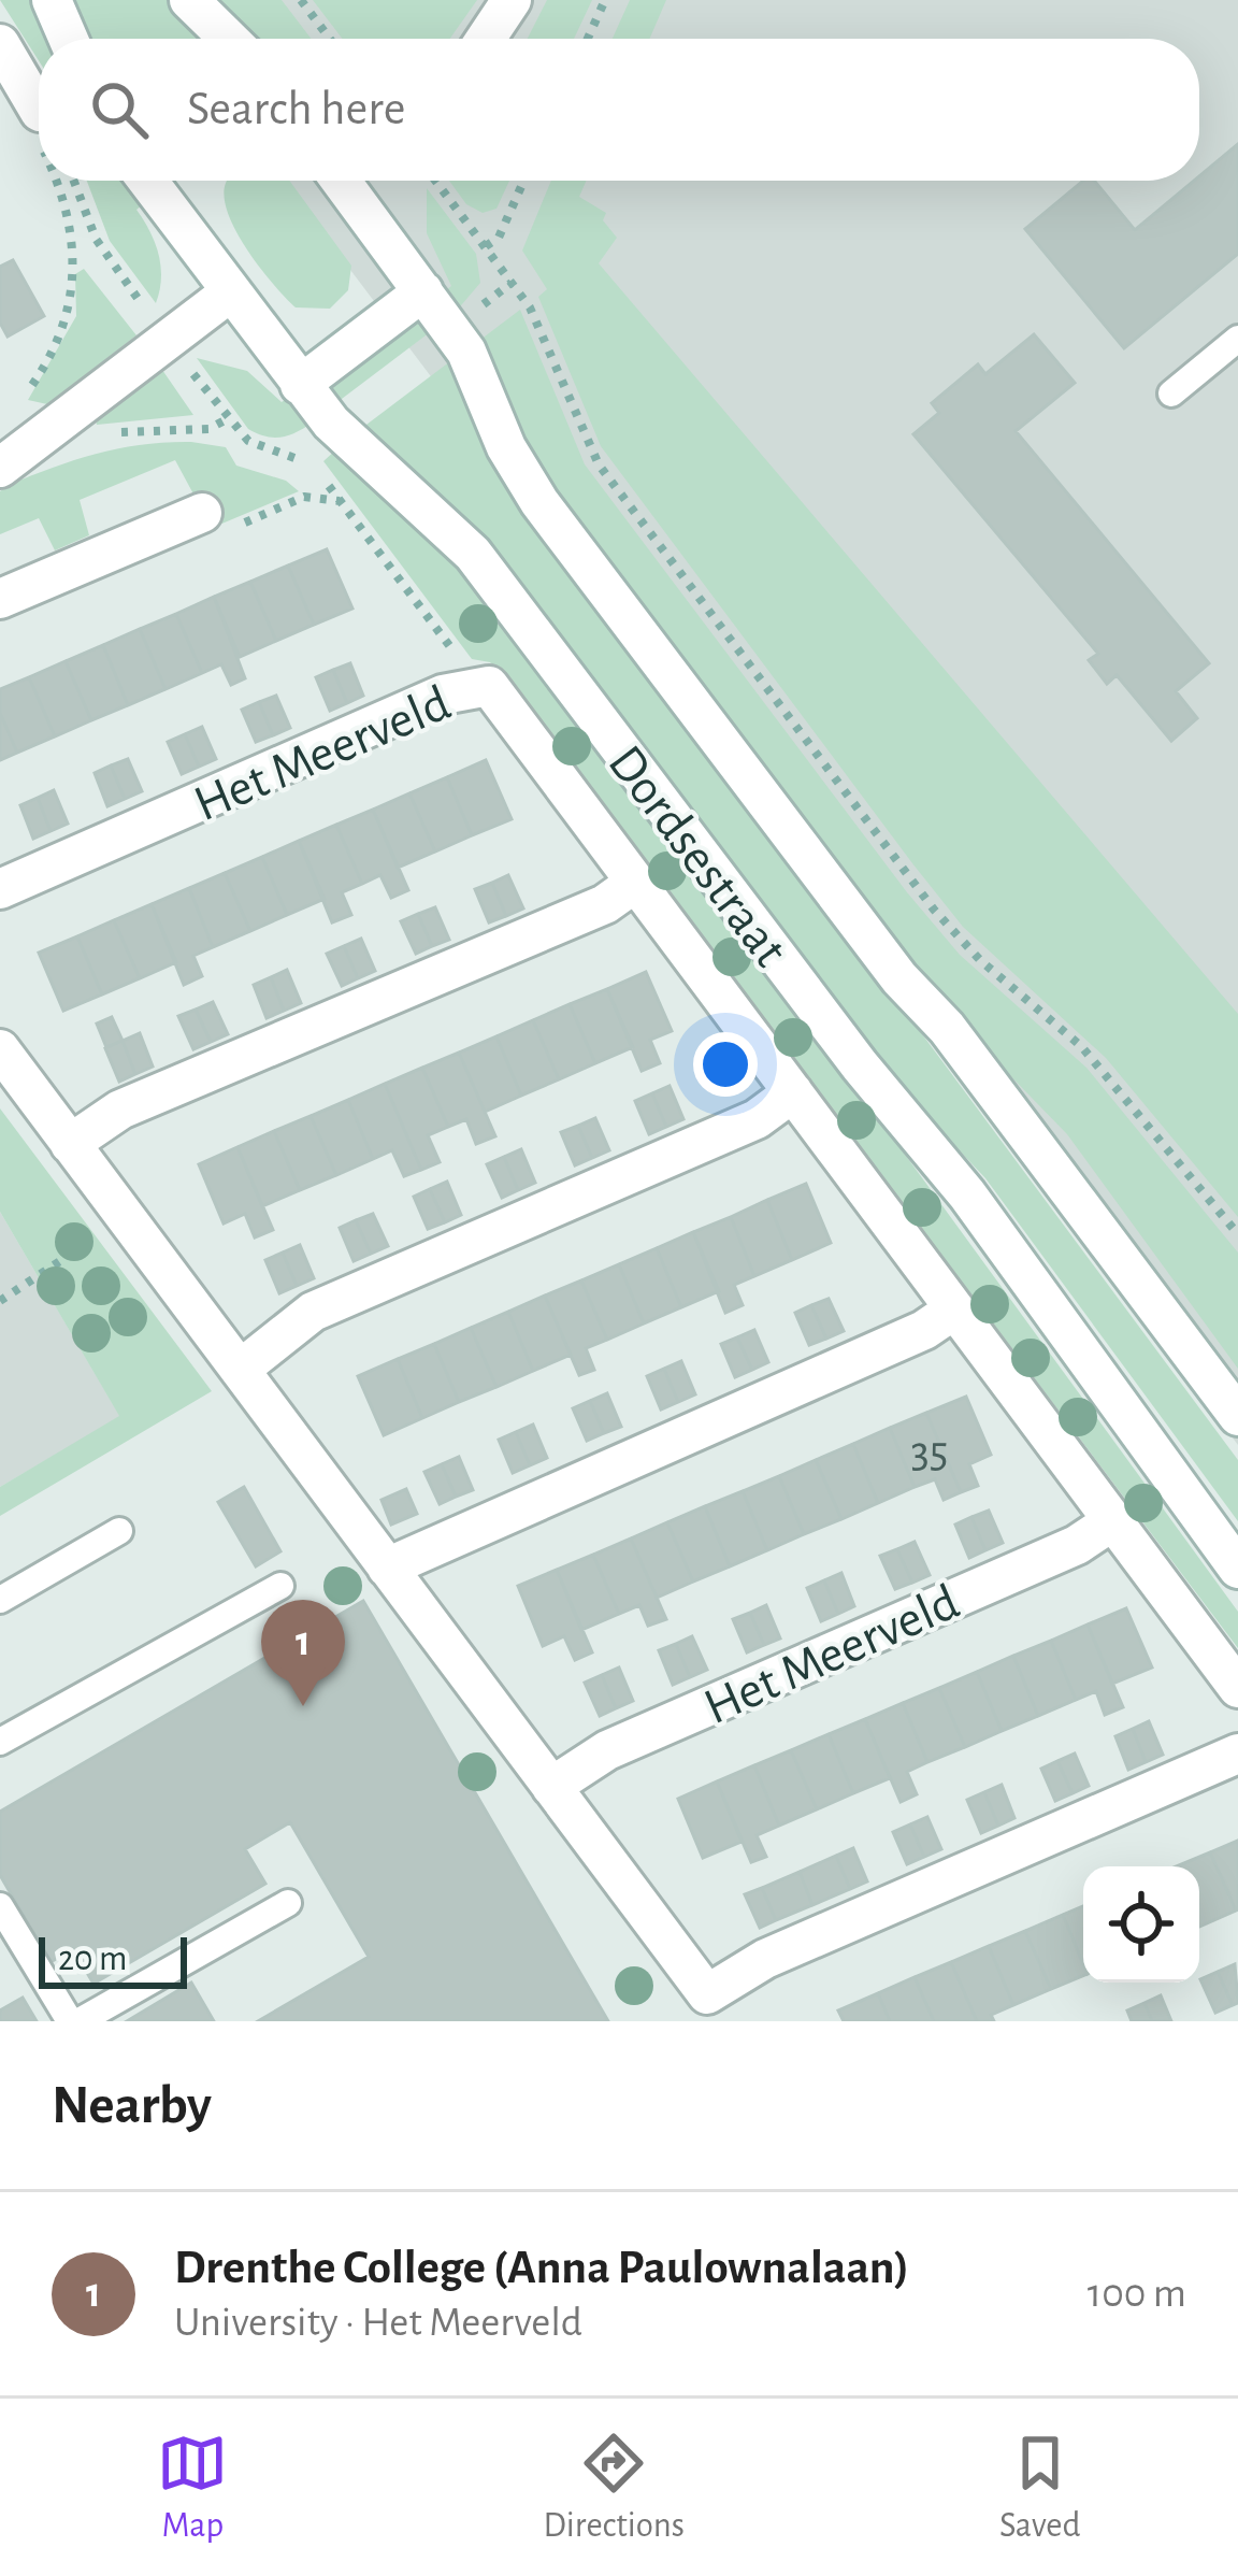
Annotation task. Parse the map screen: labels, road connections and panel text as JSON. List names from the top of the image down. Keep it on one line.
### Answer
{"streets":{"street":["Het Meerveld","Dordsestraat"]},"house_numbers":["35"],"scale_bar":"20 m","page":{"search":"Search here","pins":"1","scale":"20 m","heading":"Nearby","list":[{"mark":"1","name":"Drenthe College (Anna Paulownalaan)","note":"University · Het Meerveld","value":"100 m"}],"nav":["Map","Directions","Saved"]}}
